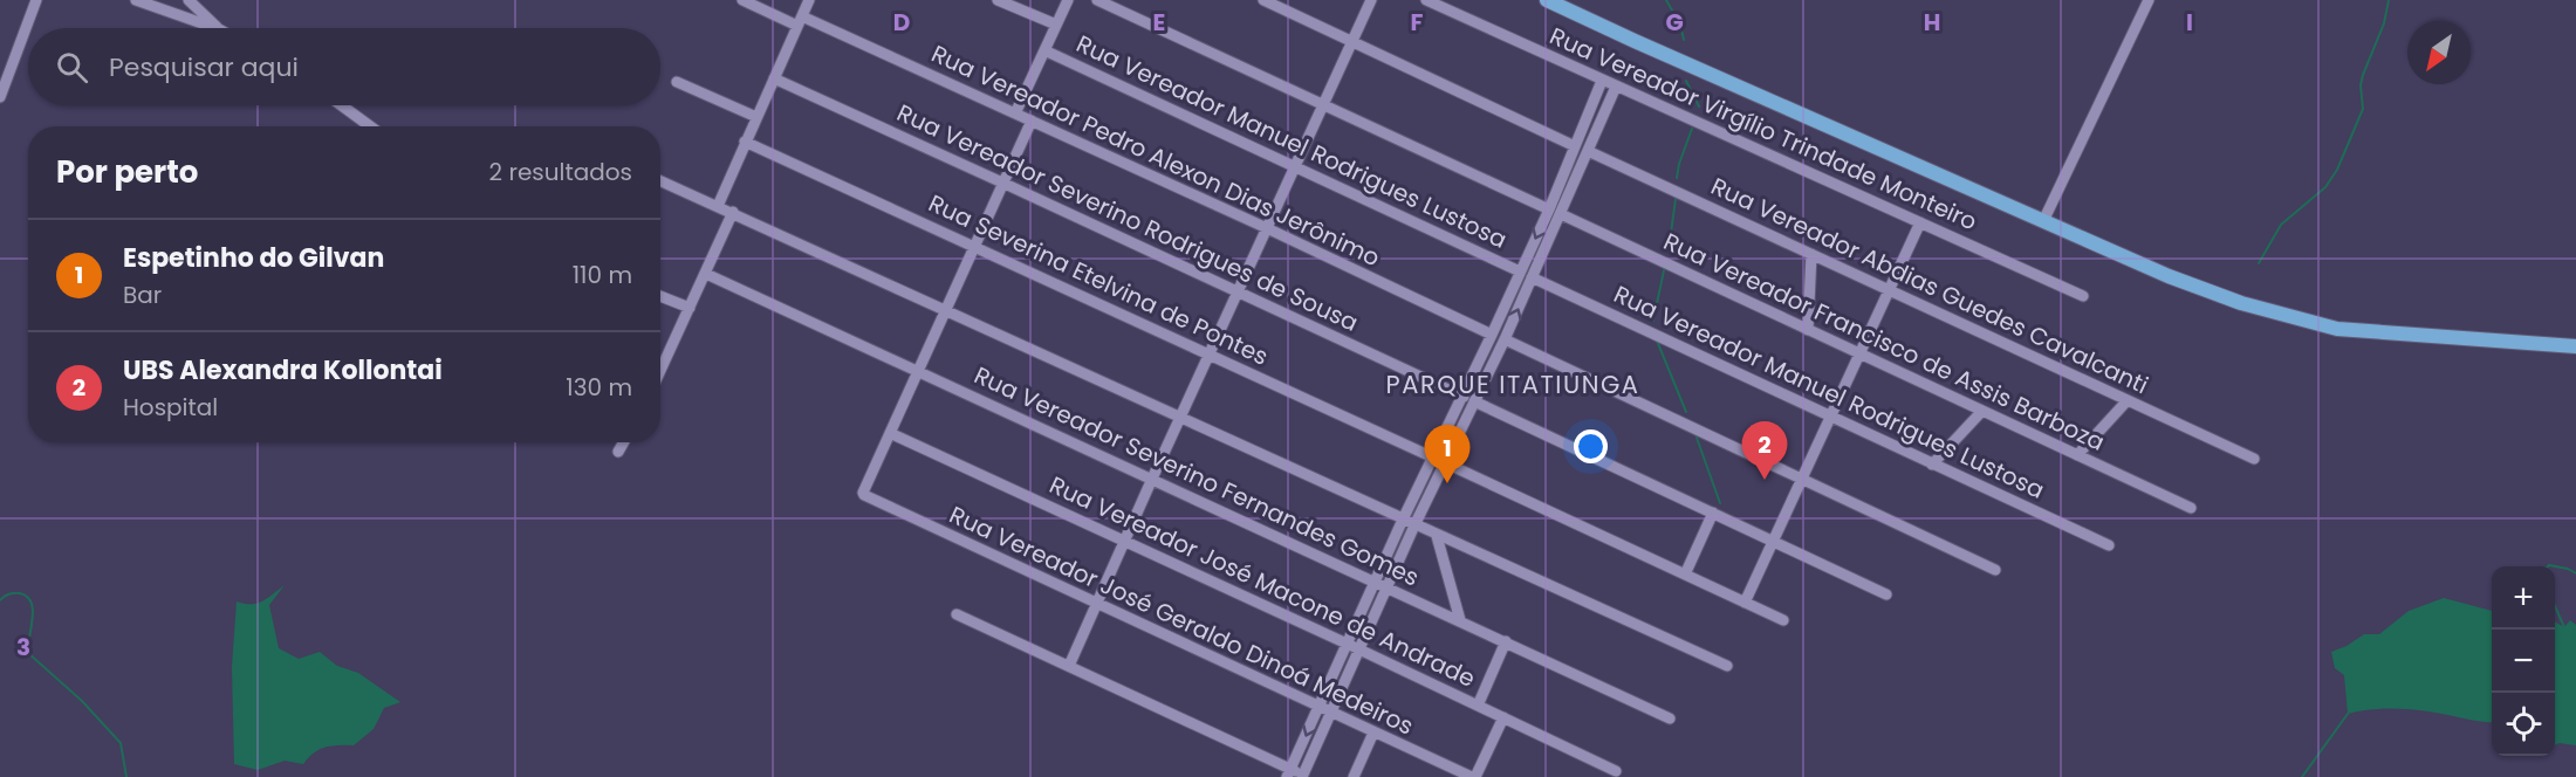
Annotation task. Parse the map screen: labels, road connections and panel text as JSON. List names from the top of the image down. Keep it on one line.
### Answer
{"streets":{"street":["Rua Vereador Virgílio Trindade Monteiro","Rua Vereador Manuel Rodrigues Lustosa","Rua Vereador Pedro Alexon Dias Jerônimo","Rua Vereador Severino Rodrigues de Sousa","Rua Severina Etelvina de Pontes","Rua Vereador Abdias Guedes Cavalcanti","Rua Vereador Francisco de Assis Barboza","Rua Vereador Severino Fernandes Gomes","Rua Vereador José Macone de Andrade","Rua Vereador José Geraldo Dinoá Medeiros"]},"crossings":[["Rua Vereador José Macone de Andrade","Rua Vereador José Geraldo Dinoá Medeiros"]],"districts":["PARQUE ITATIUNGA"],"north":"bottom left","page":{"search":"Pesquisar aqui","heading":["Por perto","2 resultados"],"list":[{"mark":"1","name":"Espetinho do Gilvan","note":"Bar","value":"110 m"},{"mark":"2","name":"UBS Alexandra Kollontai","note":"Hospital","value":"130 m"}],"pins":["2","1"],"map_buttons":["+","−"]},"grid":{"columns":["D","E","F","G","H","I"],"rows":["3"]}}
